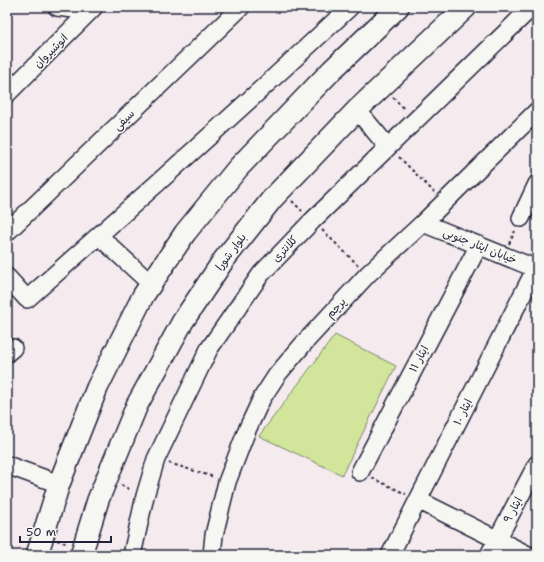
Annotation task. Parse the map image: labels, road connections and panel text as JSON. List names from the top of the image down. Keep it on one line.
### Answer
{"streets":{"main road":["بلوار شورا"],"street":["انوشیروان","سیفی","خیابان ایثار جنوبی","کلانتری","پرچم","ایثار ۱۱","ایثار ۱۰","ایثار ۹"]},"crossings":[["خیابان ایثار جنوبی","پرچم"],["خیابان ایثار جنوبی","ایثار ۱۱"],["خیابان ایثار جنوبی","ایثار ۱۰"]],"scale_bar":"50 m"}
